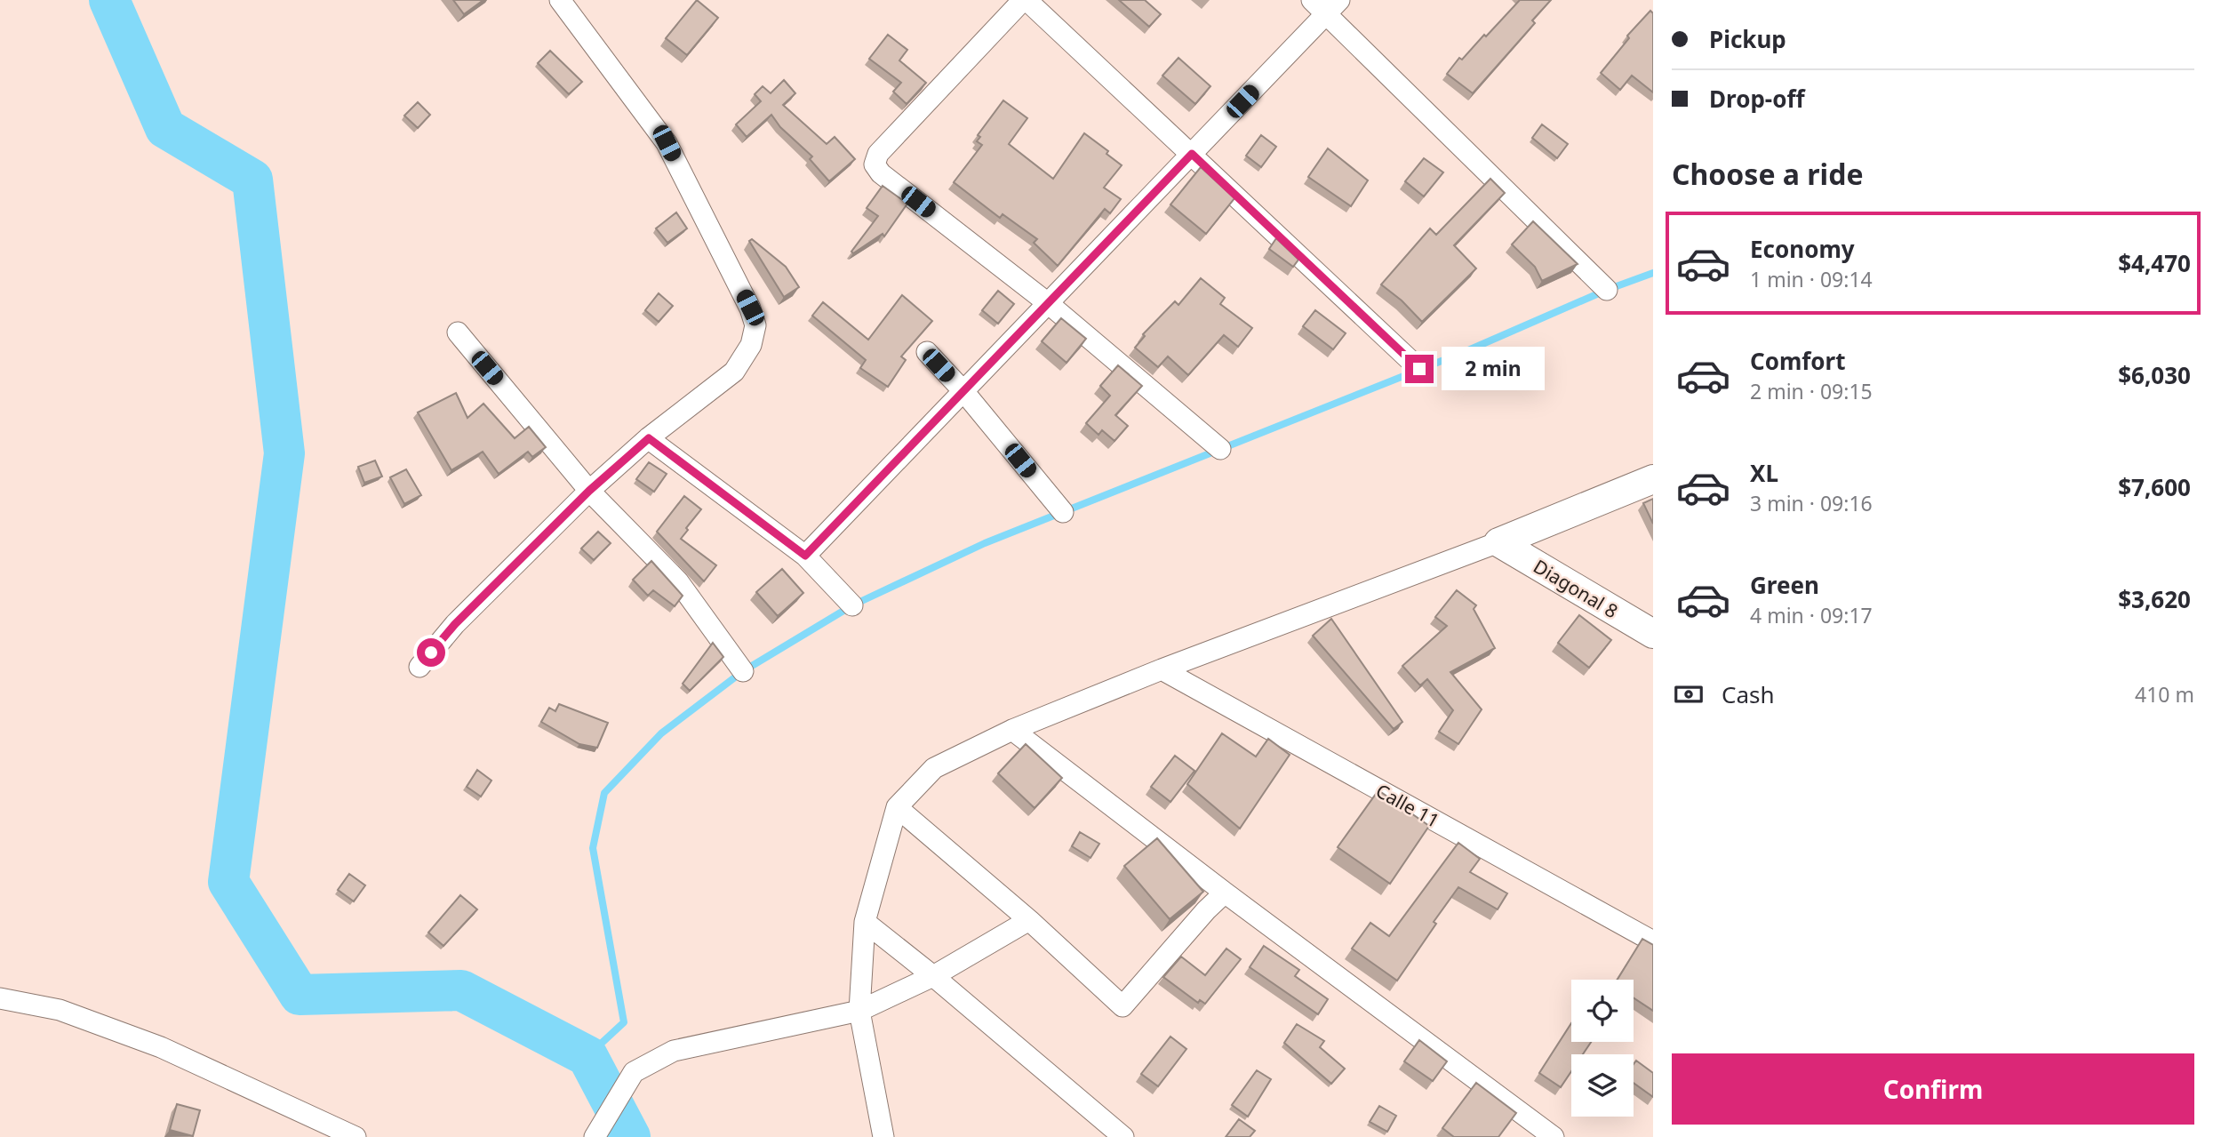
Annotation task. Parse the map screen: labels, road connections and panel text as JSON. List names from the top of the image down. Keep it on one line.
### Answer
{"streets":{"street":["Diagonal 8","Calle 11"]},"page":{"banner":["Pickup","Drop-off"],"heading":"Choose a ride","list":[{"name":"Economy","note":"1 min · 09:14","value":"$4,470"},{"name":"Comfort","note":"2 min · 09:15","value":"$6,030"},{"name":"XL","note":"3 min · 09:16","value":"$7,600"},{"name":"Green","note":"4 min · 09:17","value":"$3,620"}],"bubble":"2 min","pay":["Cash","410 m"],"buttons":"Confirm"}}
